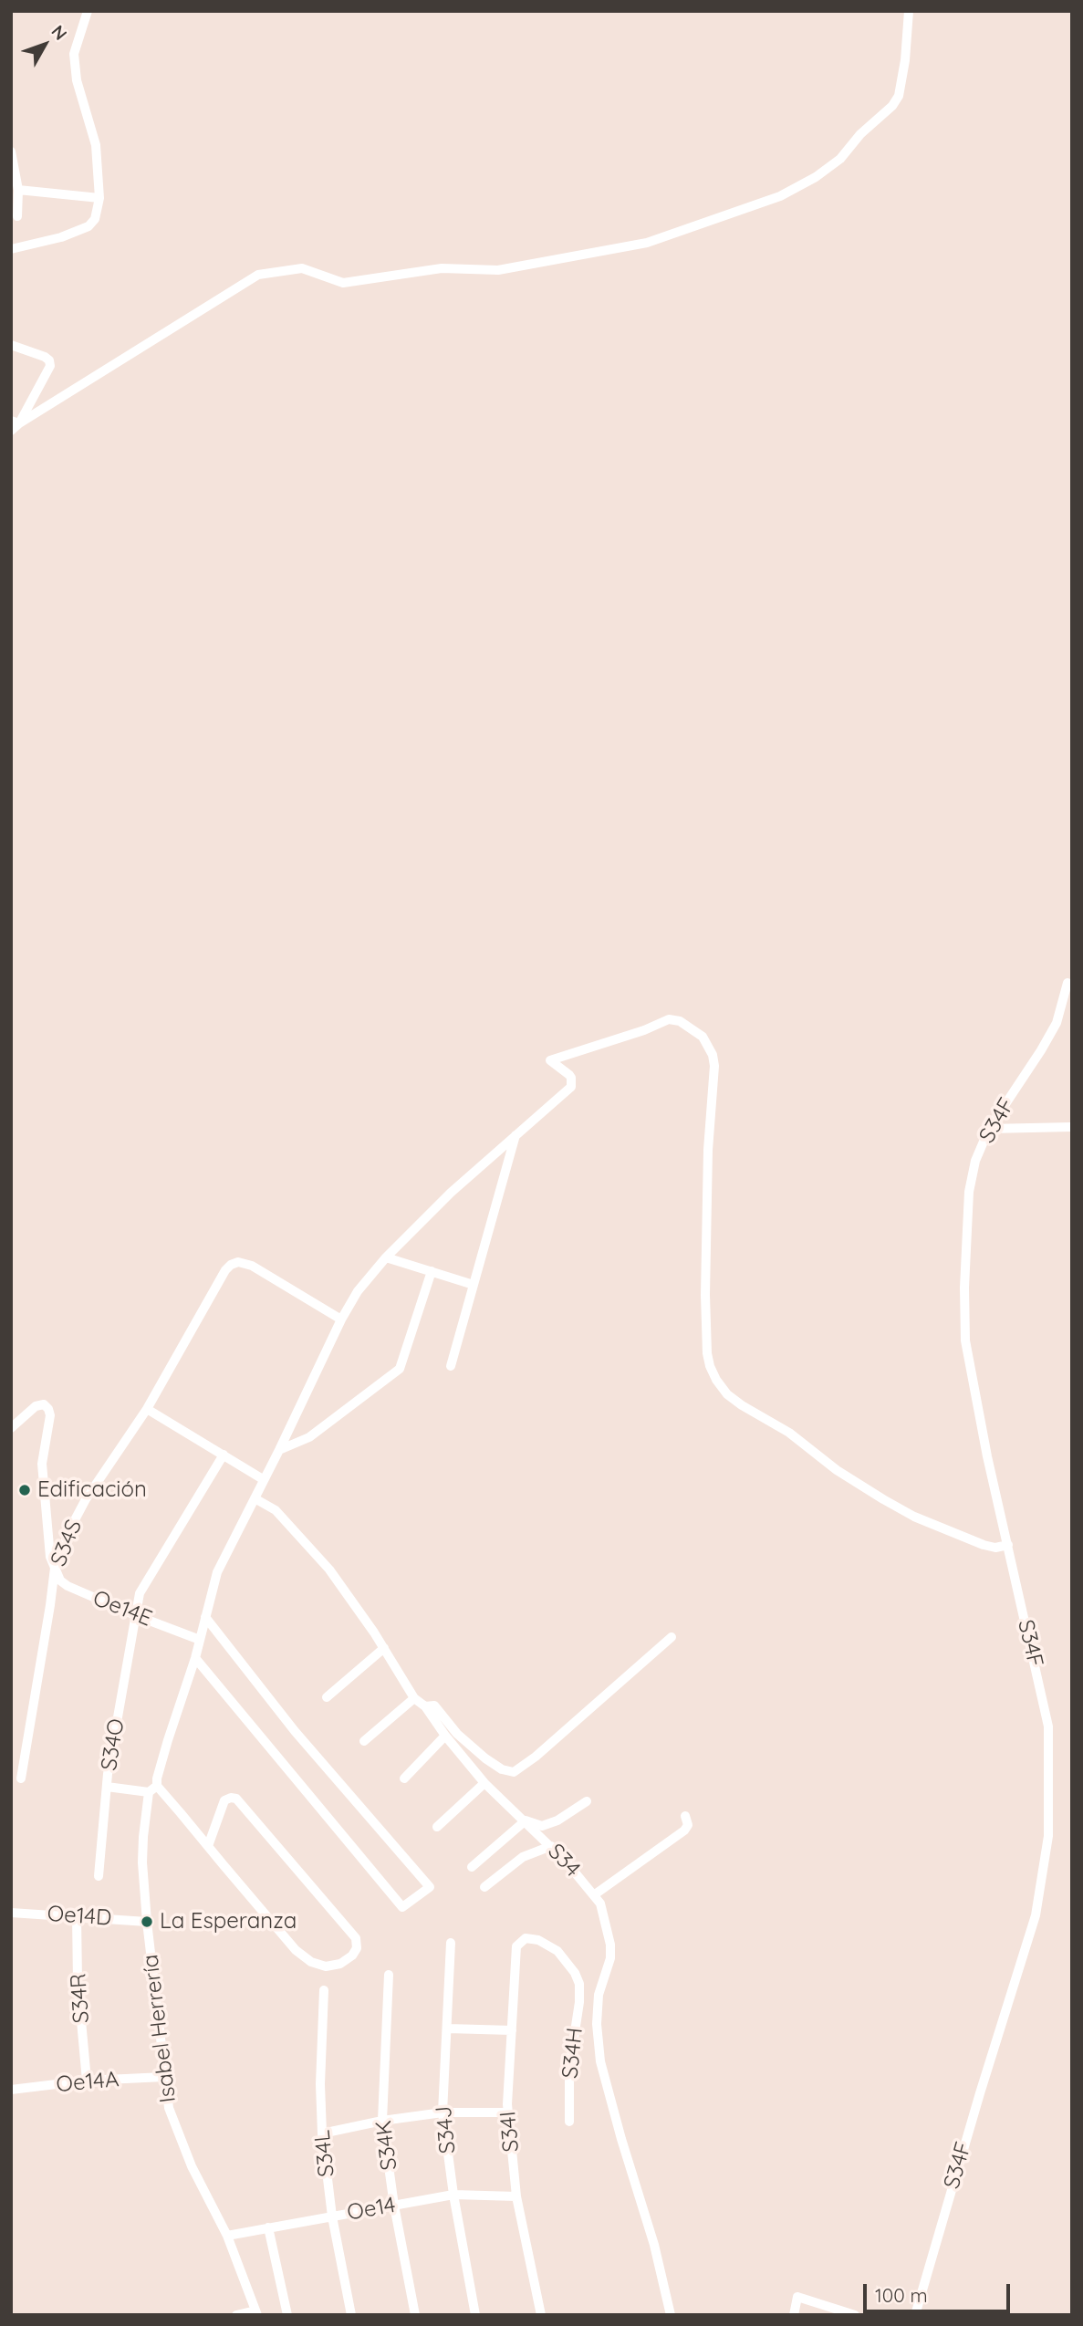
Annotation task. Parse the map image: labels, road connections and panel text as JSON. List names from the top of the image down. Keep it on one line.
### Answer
{"streets":{"street":["S34F","S34S","Oe14E","S34O","S34","Oe14D","S34R","Isabel Herrería","S34H","Oe14A","S34J","S34I","S34K","S34L","Oe14"]},"crossings":[["S34F","Isabel Herrería"],["S34S","Oe14E"],["S34S","Isabel Herrería"],["Oe14E","S34O"],["Oe14E","Isabel Herrería"],["S34","Isabel Herrería"],["Oe14D","S34R"],["Oe14D","Isabel Herrería"],["S34R","Oe14A"],["Isabel Herrería","Oe14A"],["Isabel Herrería","Oe14"],["S34H","S34I"],["S34J","Oe14"],["S34I","Oe14"],["S34K","Oe14"],["S34L","Oe14"]],"places":["Edificación","La Esperanza"],"scale_bar":"100 m","north":"top right"}
